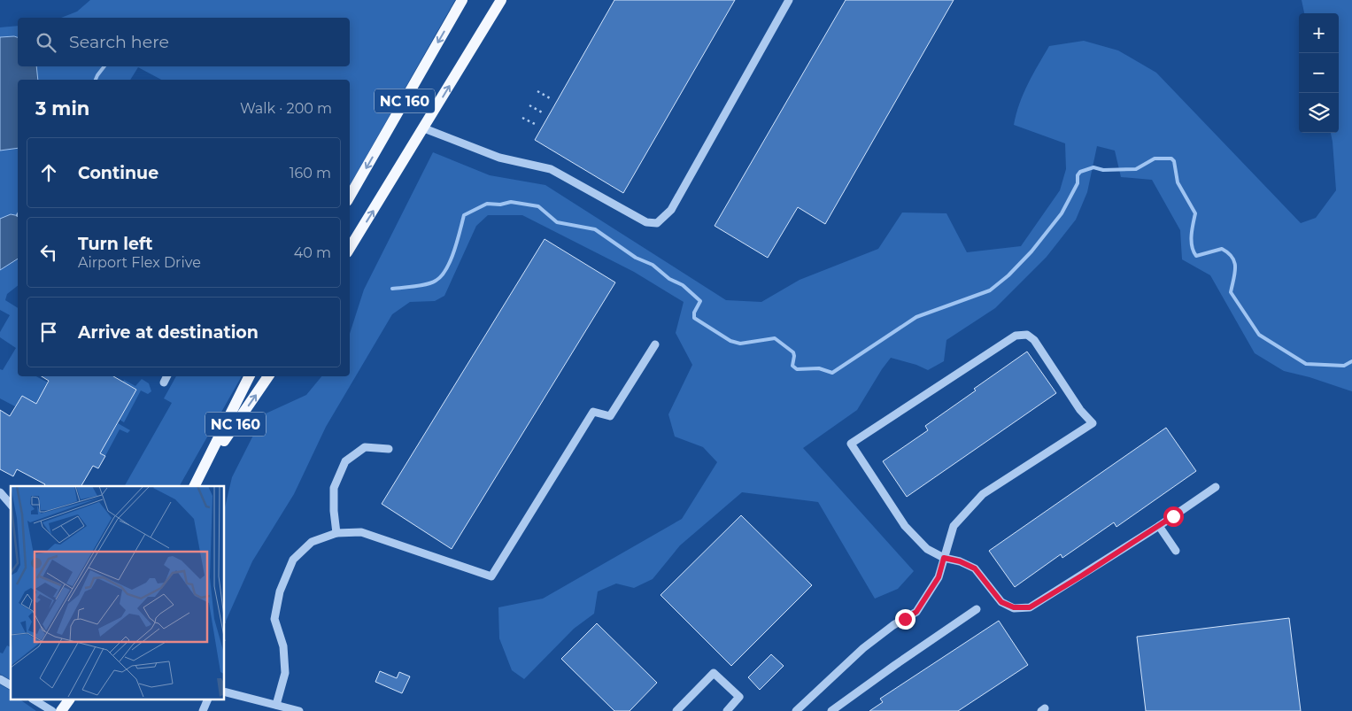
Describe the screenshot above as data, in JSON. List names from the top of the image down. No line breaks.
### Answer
{"streets":{"main road":["NC 160"]},"page":{"map_buttons":["+","−"],"search":"Search here","heading":["3 min","Walk · 200 m"],"list":[["Continue","160 m"],["Turn left","Airport Flex Drive","40 m"],"Arrive at destination"]}}
